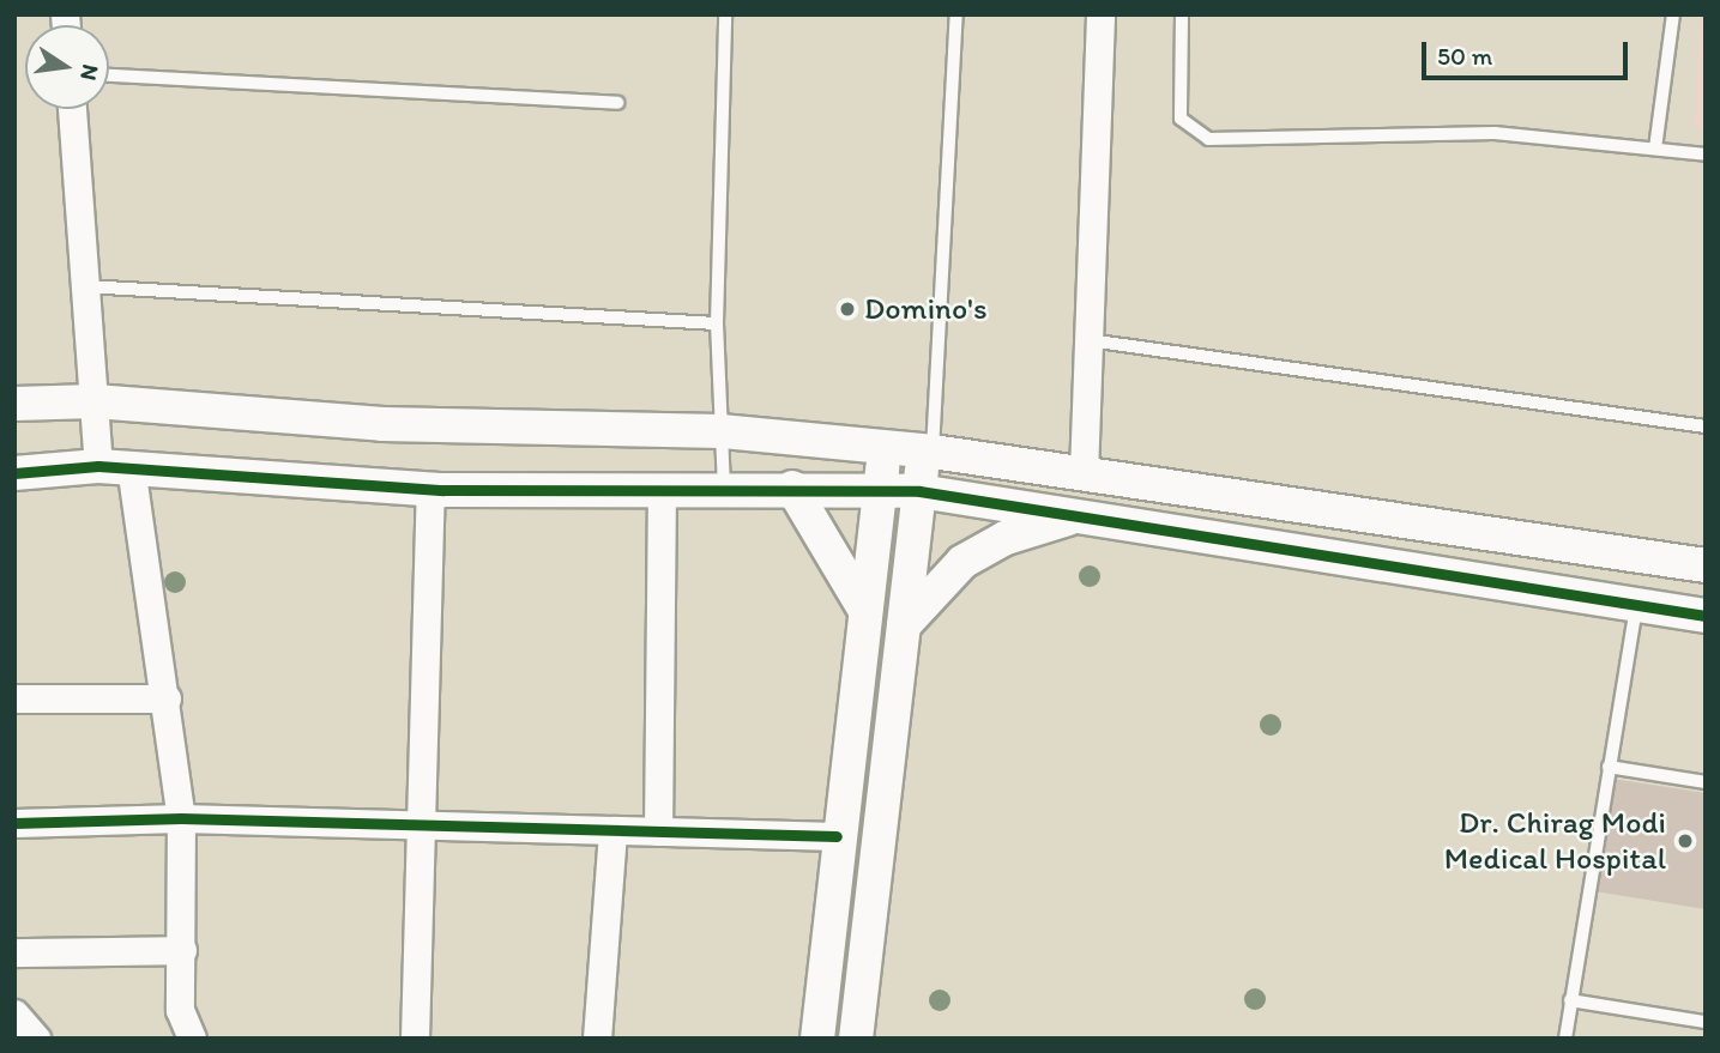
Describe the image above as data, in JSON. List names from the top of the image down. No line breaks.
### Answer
{"places":["Domino's","Dr. Chirag Modi Medical Hospital"],"scale_bar":"50 m","north":"right"}
